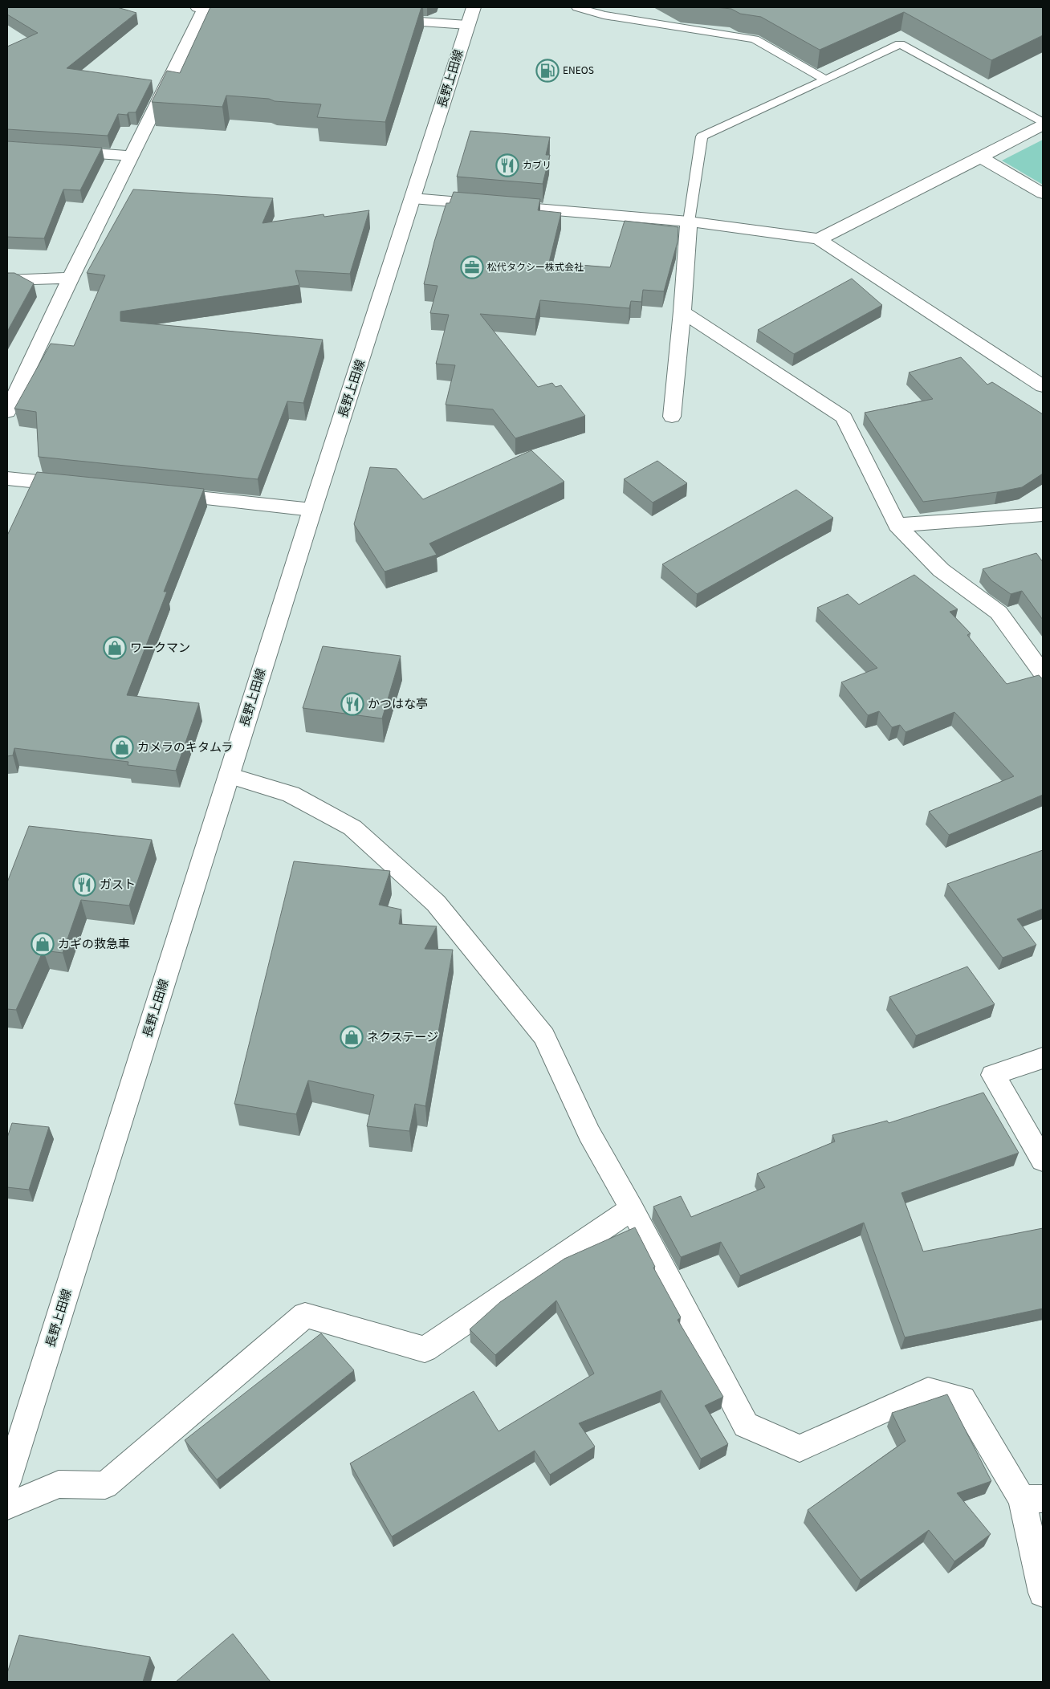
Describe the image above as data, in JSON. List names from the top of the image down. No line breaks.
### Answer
{"streets":{"street":["長野上田線"]},"places":{"fuel station":["ENEOS"],"restaurant":["カブリ","かつはな亭","ガスト"],"office":["松代タクシー株式会社"],"shop":["ワークマン","カメラのキタムラ","カギの救急車","ネクステージ"]}}
